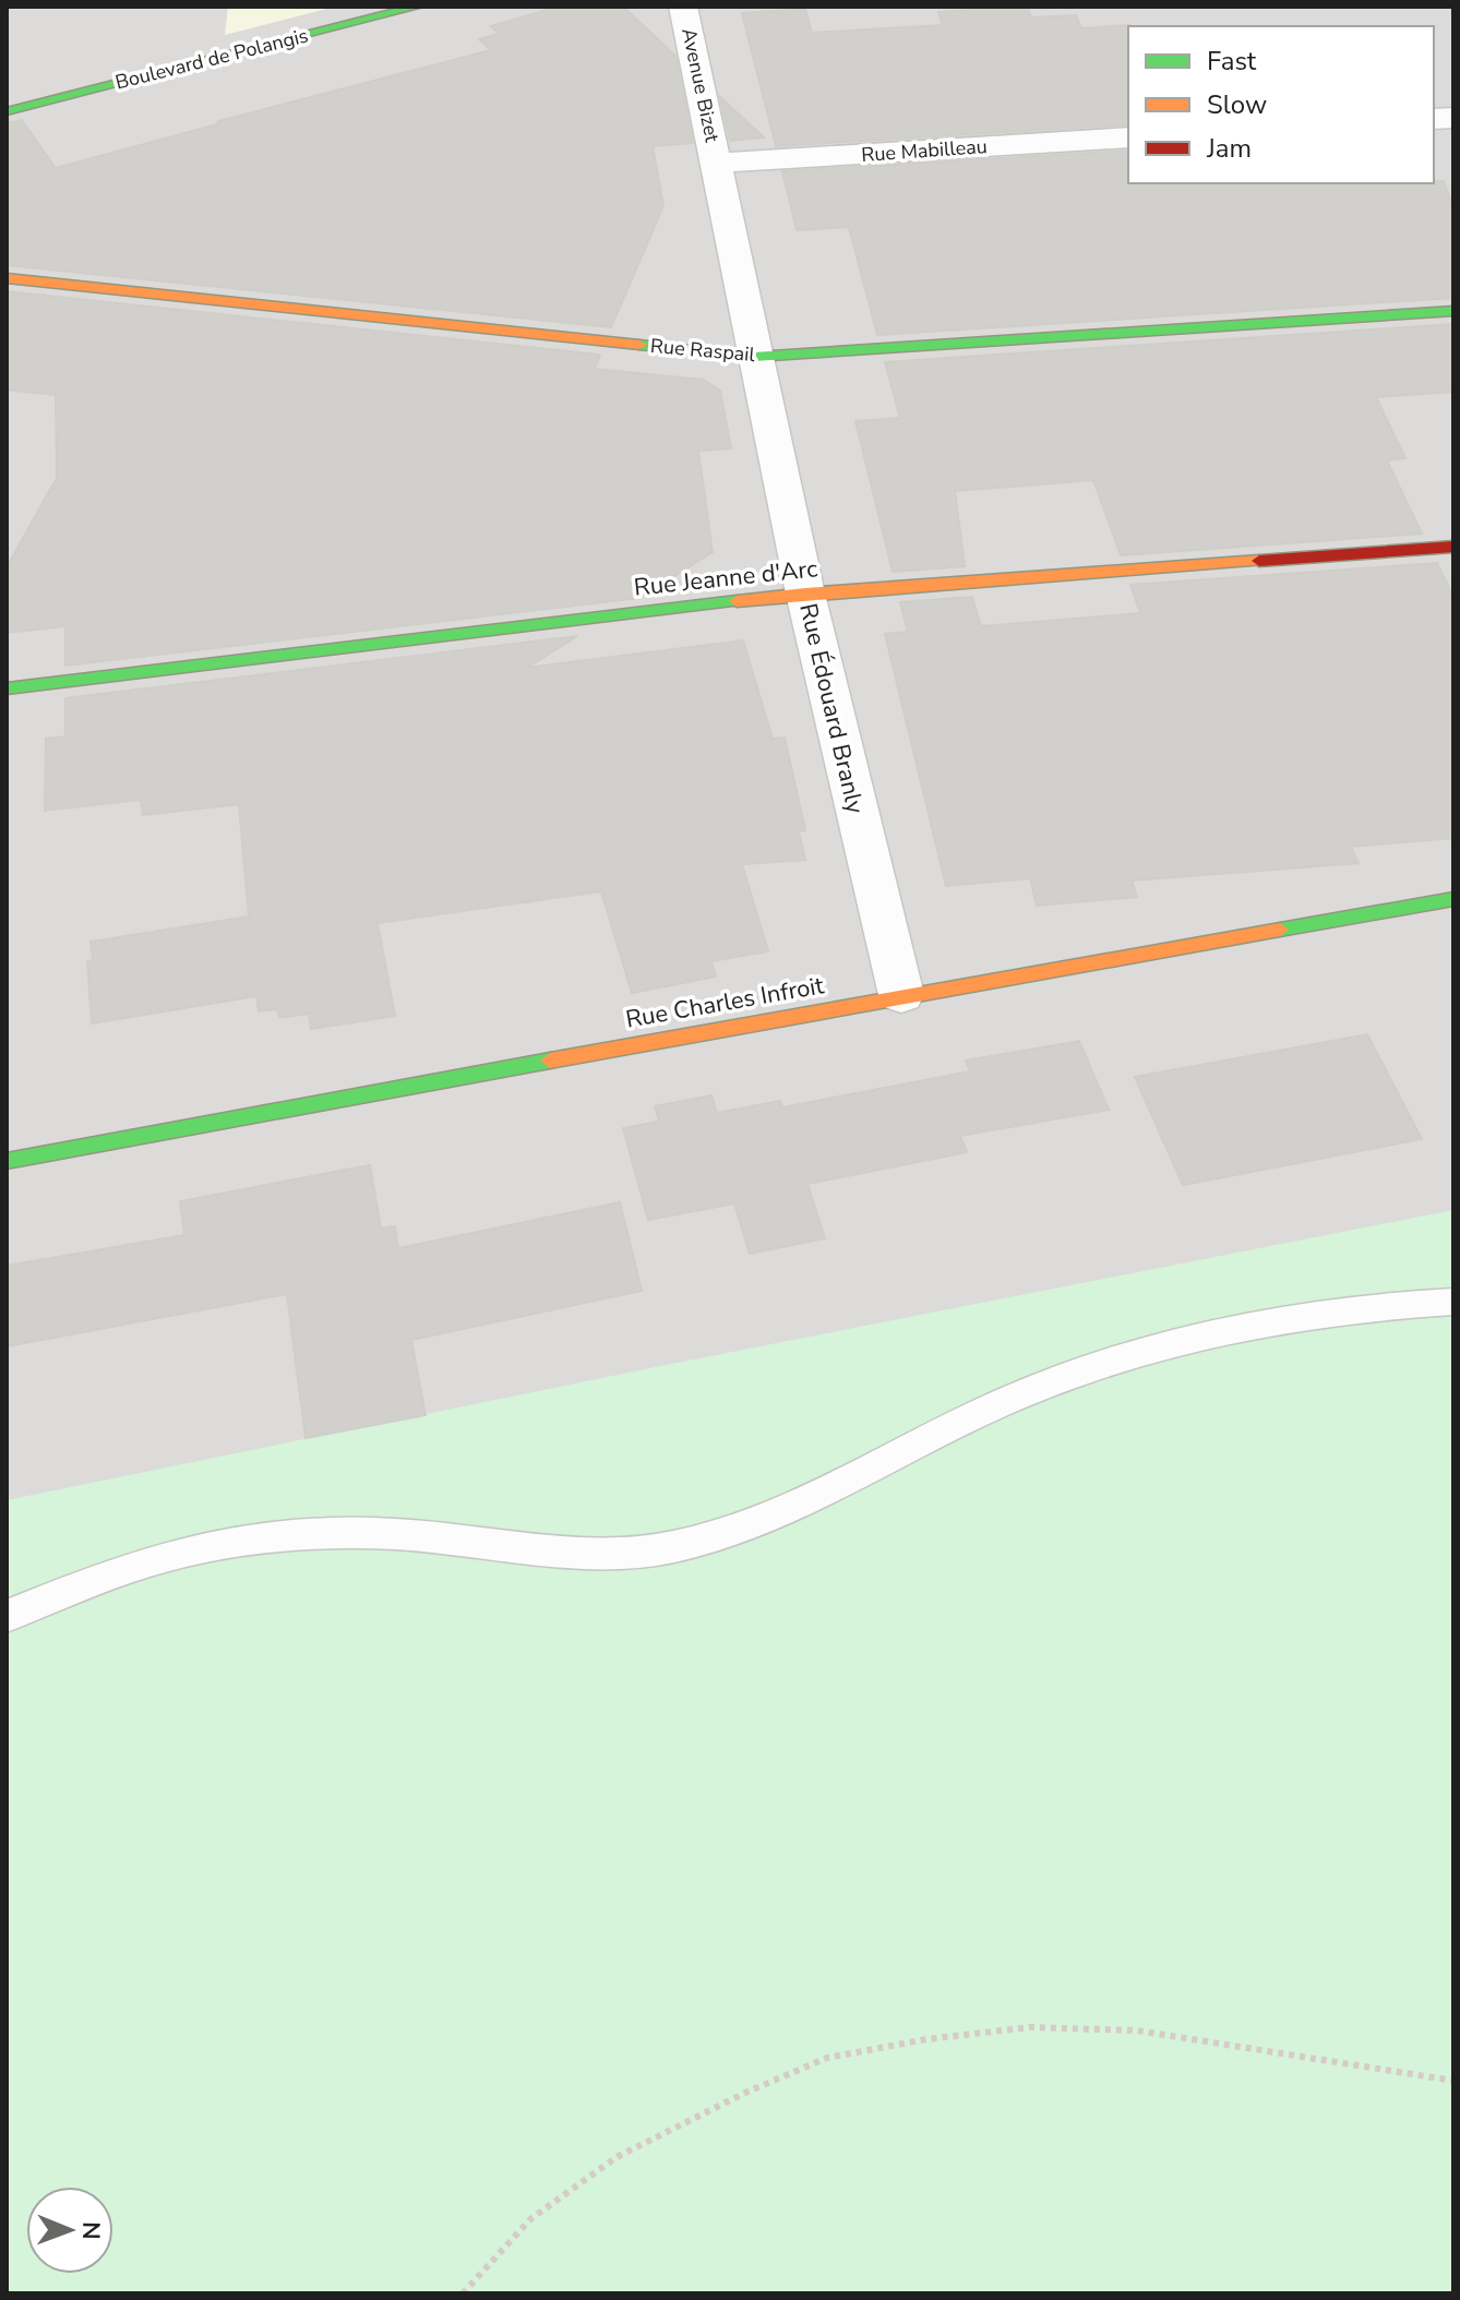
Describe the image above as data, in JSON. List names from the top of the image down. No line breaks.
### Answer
{"streets":{"street":["Boulevard de Polangis","Avenue Bizet","Rue Mabilleau","Rue Raspail","Rue Jeanne d'Arc","Rue Édouard Branly","Rue Charles Infroit"]},"crossings":[["Avenue Bizet","Rue Mabilleau"],["Avenue Bizet","Rue Édouard Branly"],["Rue Mabilleau","Rue Édouard Branly"],["Rue Raspail","Rue Édouard Branly"],["Rue Jeanne d'Arc","Rue Édouard Branly"],["Rue Édouard Branly","Rue Charles Infroit"]],"legend":["Fast","Slow","Jam"],"north":"right"}
